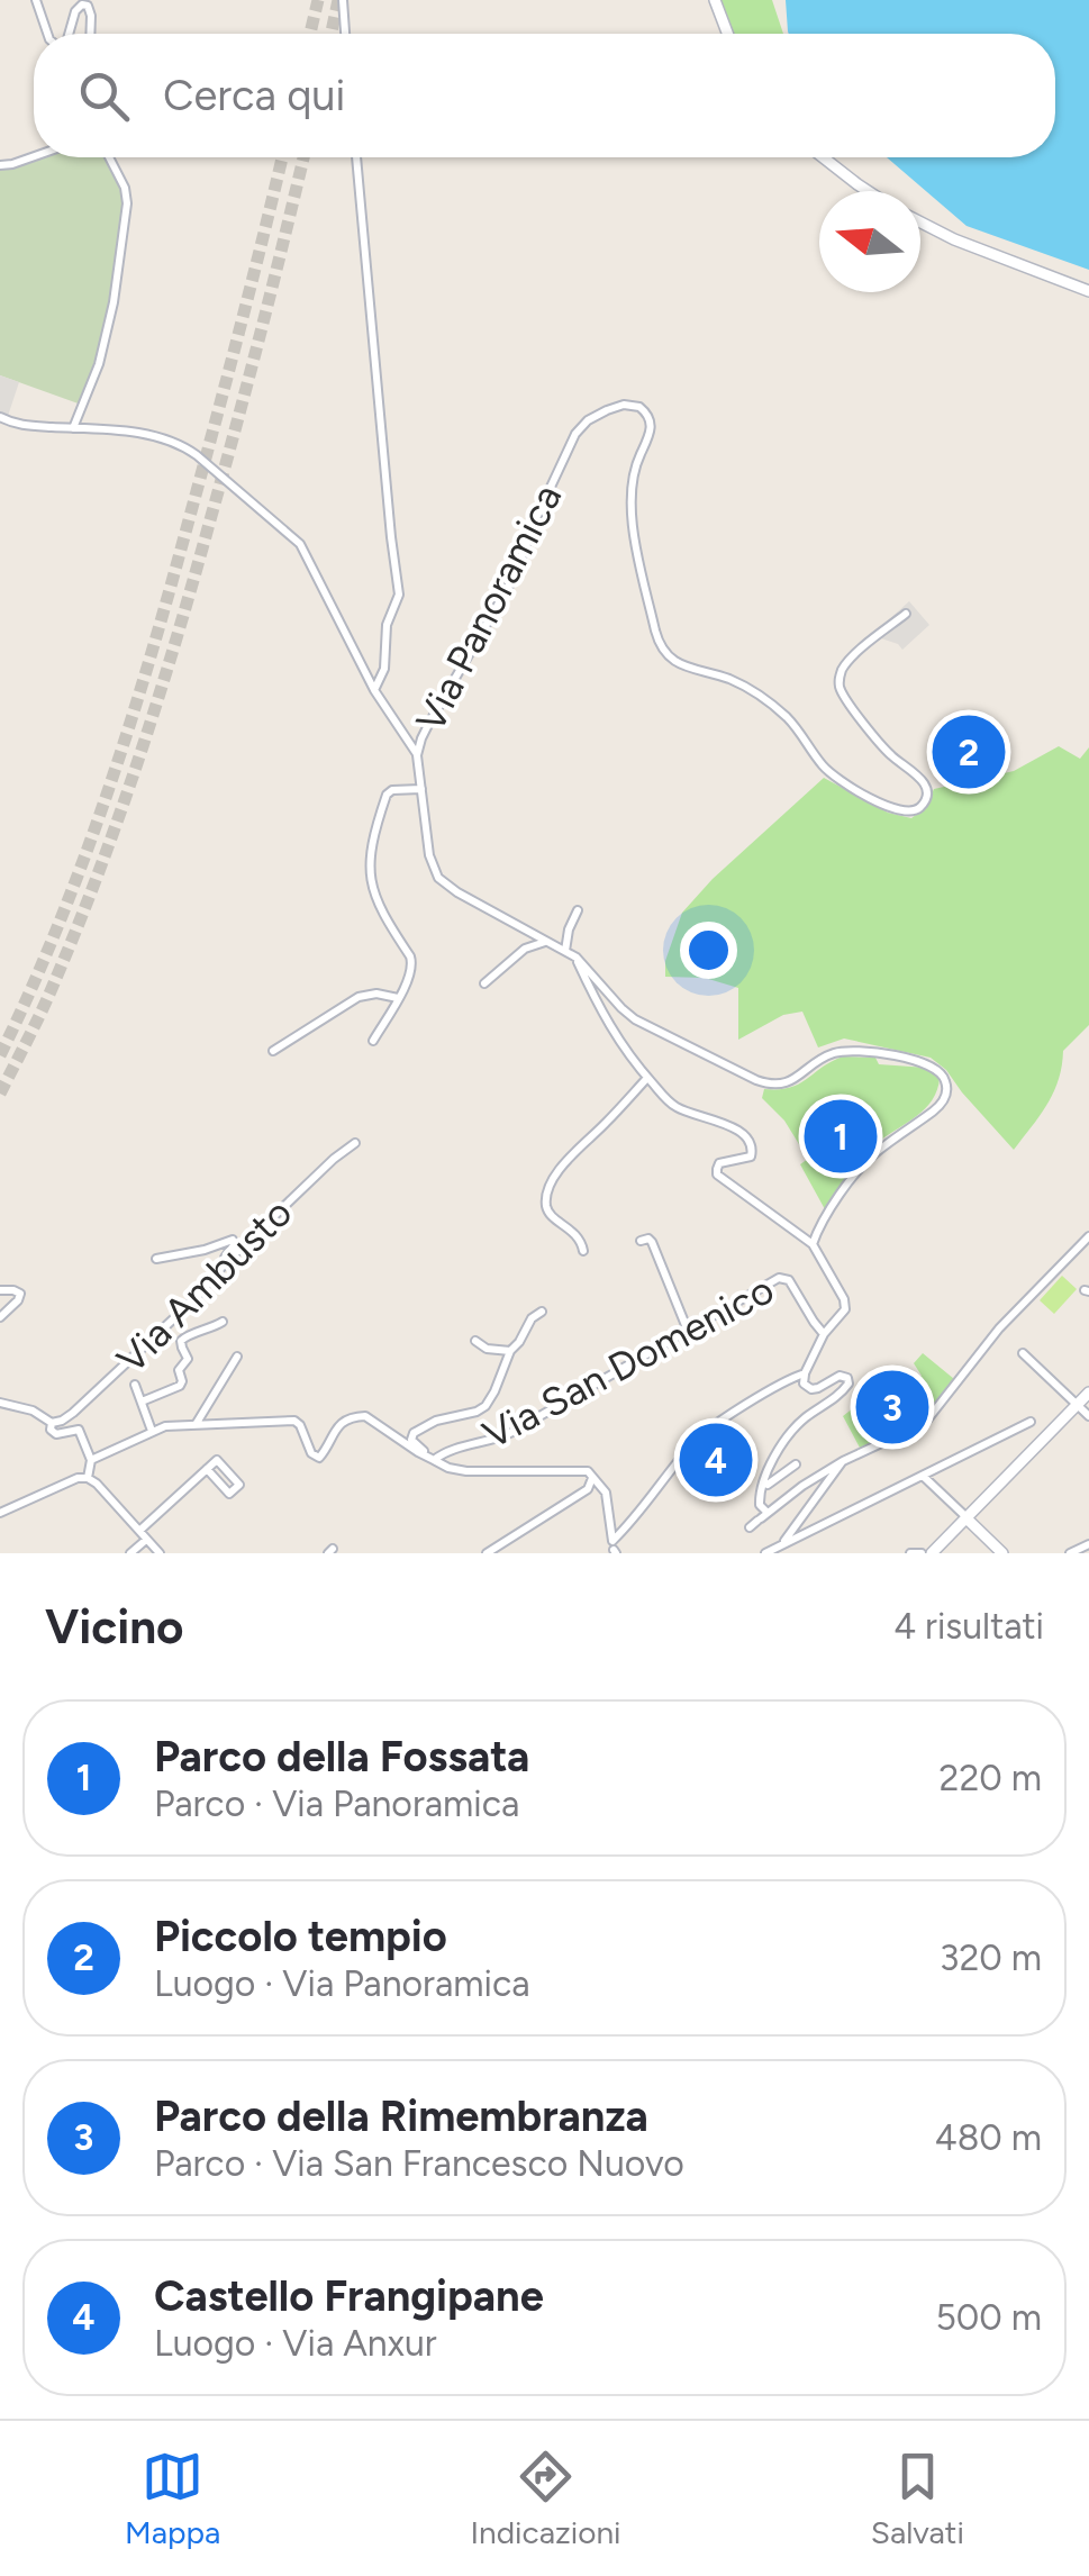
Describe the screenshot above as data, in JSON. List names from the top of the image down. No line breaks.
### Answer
{"streets":{"street":["Via Panoramica","Via Ambusto","Via San Domenico"]},"north":"left","page":{"search":"Cerca qui","pins":["2","1","3","4"],"heading":["Vicino","4 risultati"],"list":[{"mark":"1","name":"Parco della Fossata","note":"Parco · Via Panoramica","value":"220 m"},{"mark":"2","name":"Piccolo tempio","note":"Luogo · Via Panoramica","value":"320 m"},{"mark":"3","name":"Parco della Rimembranza","note":"Parco · Via San Francesco Nuovo","value":"480 m"},{"mark":"4","name":"Castello Frangipane","note":"Luogo · Via Anxur","value":"500 m"}],"nav":["Mappa","Indicazioni","Salvati"]}}
